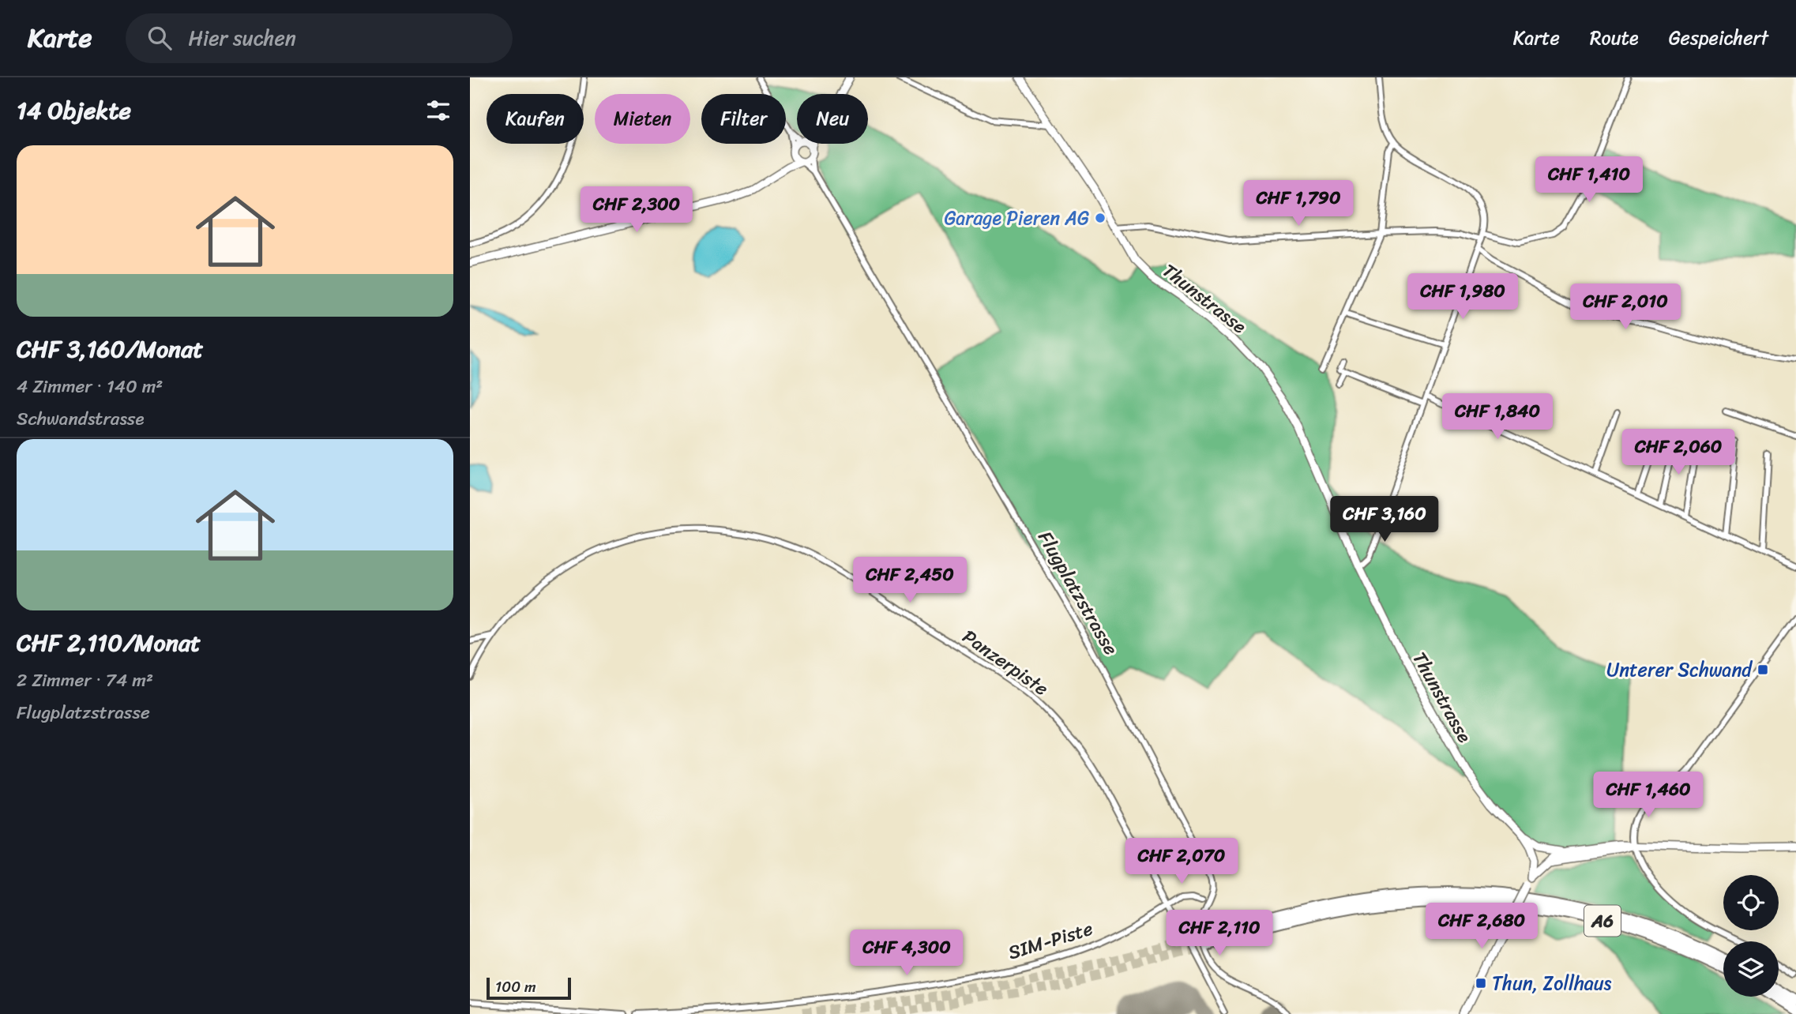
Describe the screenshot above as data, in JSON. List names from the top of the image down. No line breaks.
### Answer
{"streets":{"highway":["A6"],"street":["Thunstrasse","Flugplatzstrasse","Panzerpiste","SIM-Piste"]},"crossings":[["Panzerpiste","SIM-Piste"]],"places":{"other":["Garage Pieren AG"],"transit":["Unterer Schwand","Thun, Zollhaus"]},"scale_bar":"100 m","page":{"header":"Karte","search":"Hier suchen","nav":["Karte","Route","Gespeichert"],"heading":"14 Objekte","chip":["Kaufen","Mieten","Filter","Neu"],"list":[{"name":"CHF 3,160/Monat","note":"4 Zimmer · 140 m² · Schwandstrasse"},{"name":"CHF 2,110/Monat","note":"2 Zimmer · 74 m² · Flugplatzstrasse"}],"price":["CHF 1,410","CHF 1,790","CHF 2,300","CHF 1,980","CHF 2,010","CHF 1,840","CHF 2,060","CHF 3,160","CHF 2,450","CHF 1,460","CHF 2,070","CHF 2,680","CHF 2,110","CHF 4,300"],"scale":"100 m"}}
